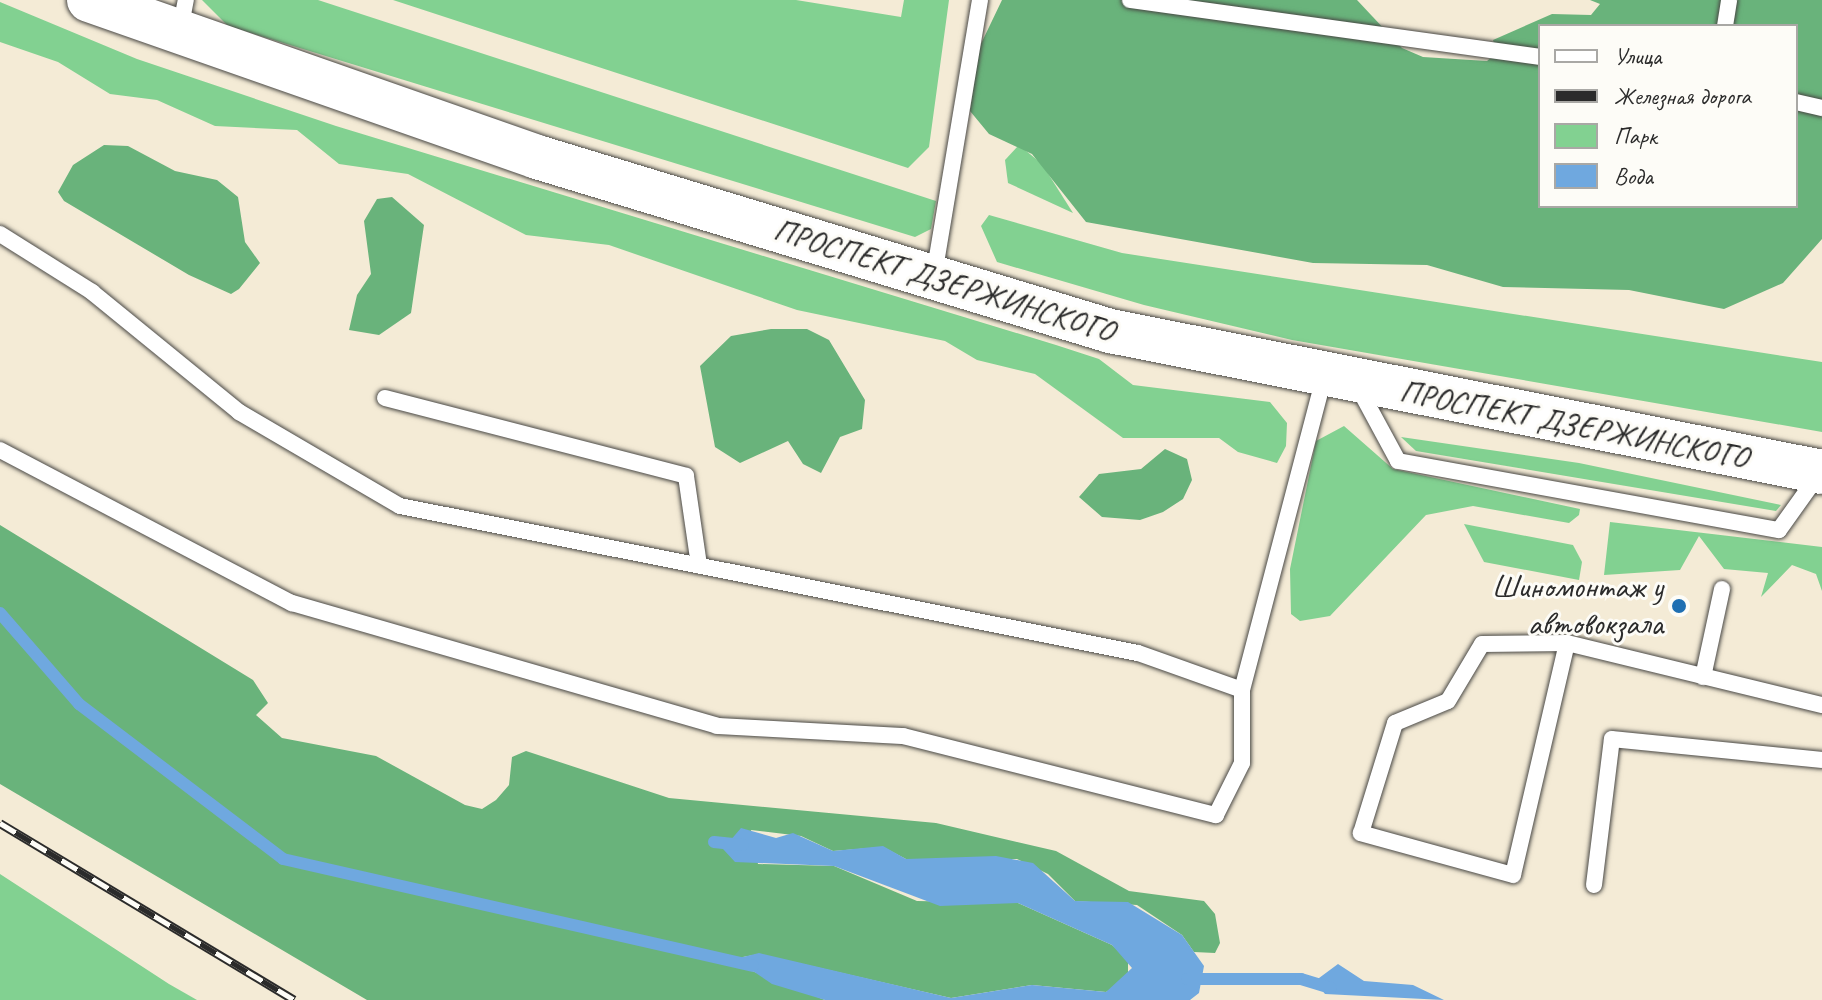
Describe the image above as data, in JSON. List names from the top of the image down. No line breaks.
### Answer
{"streets":{"main road":["ПРОСПЕКТ ДЗЕРЖИНСКОГО"]},"places":["Шиномонтаж у автовокзала"],"legend":["Улица","Железная дорога","Парк","Вода"]}
